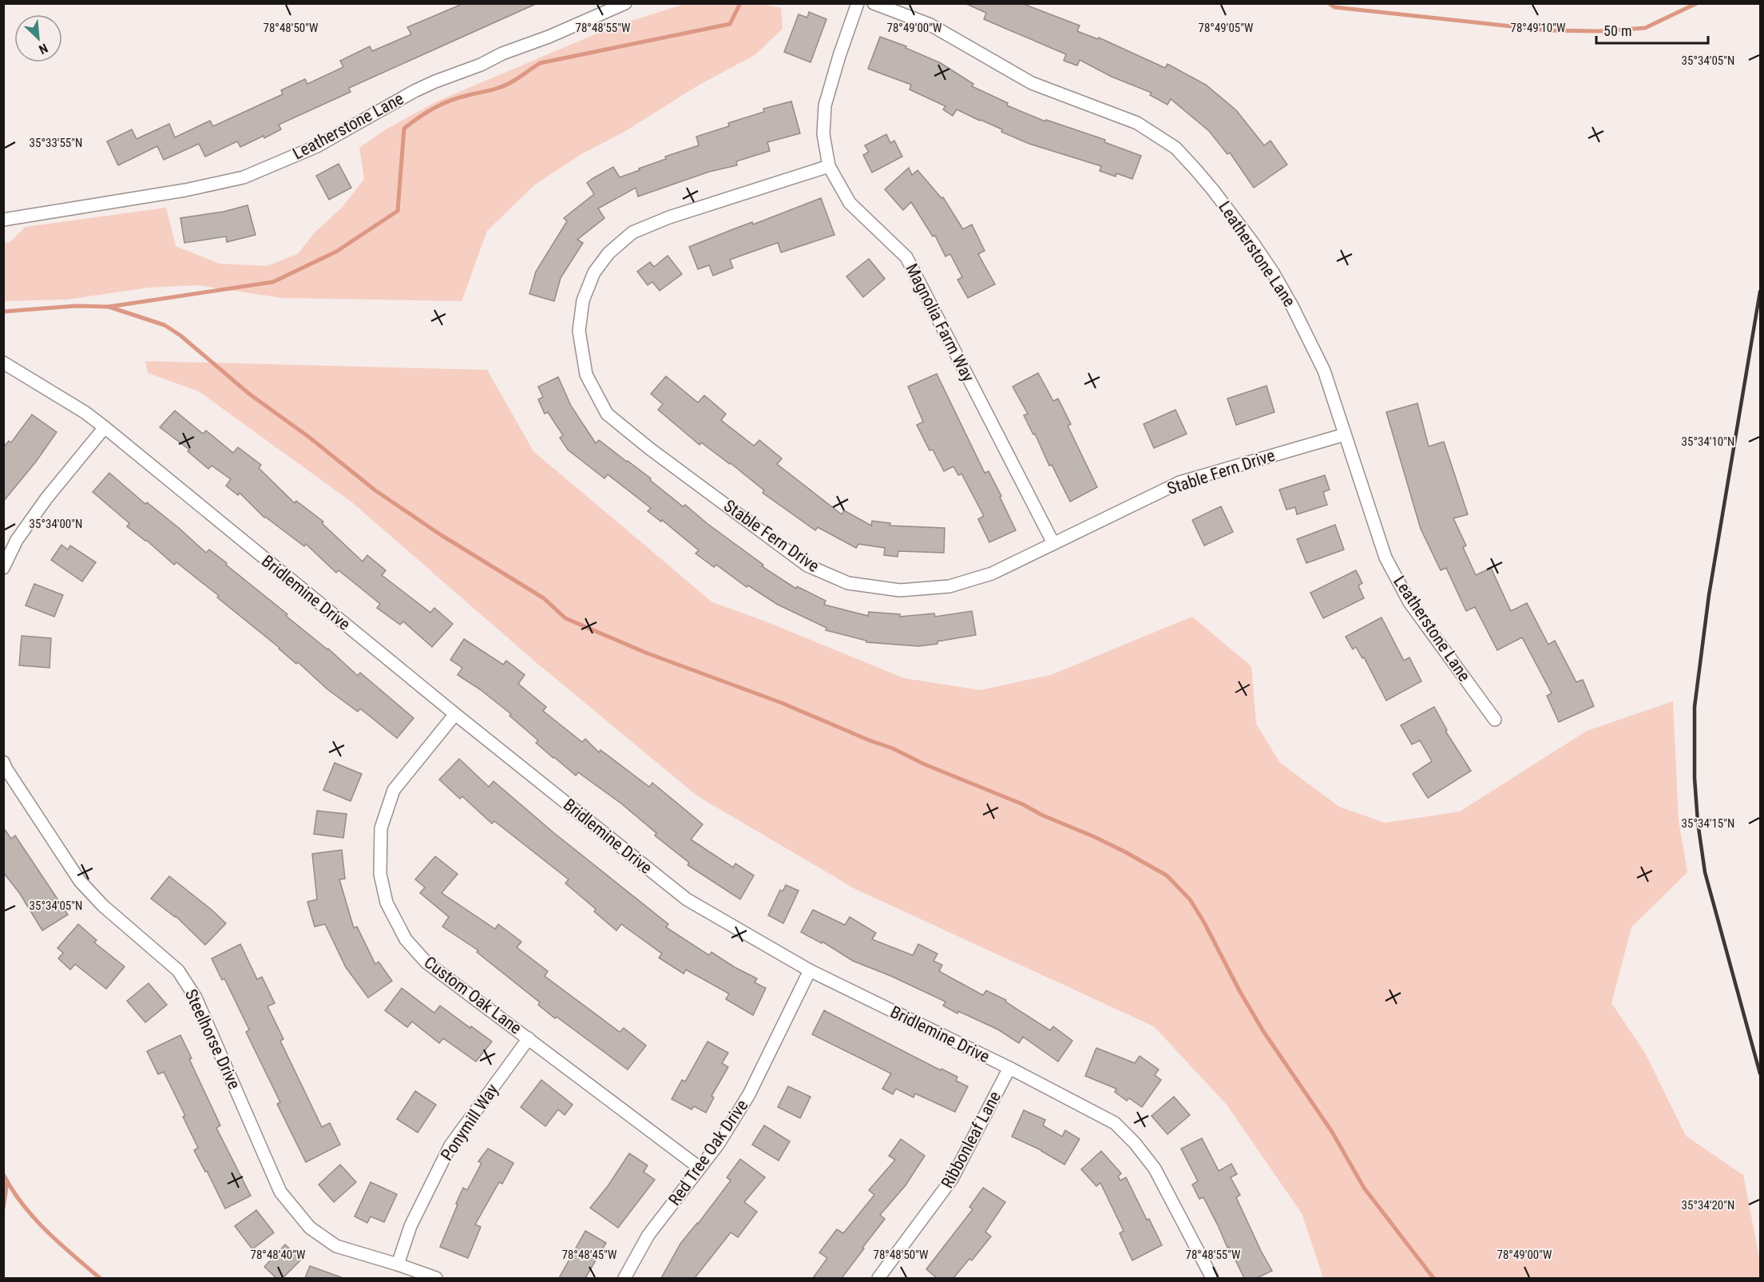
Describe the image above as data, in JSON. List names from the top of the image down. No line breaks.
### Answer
{"streets":{"street":["Leatherstone Lane","Magnolia Farm Way","Stable Fern Drive","Bridlemine Drive","Custom Oak Lane","Steelhorse Drive","Ponymill Way","Ribbonleaf Lane","Red Tree Oak Drive"]},"crossings":[["Leatherstone Lane","Stable Fern Drive"],["Magnolia Farm Way","Stable Fern Drive"],["Bridlemine Drive","Custom Oak Lane"],["Bridlemine Drive","Ribbonleaf Lane"],["Bridlemine Drive","Red Tree Oak Drive"],["Custom Oak Lane","Ponymill Way"],["Custom Oak Lane","Red Tree Oak Drive"],["Steelhorse Drive","Ponymill Way"]],"scale_bar":"50 m","north":"bottom right","coordinates":["78°48'50\"W","78°48'55\"W","78°49'00\"W","78°49'10\"W","78°49'05\"W","35°34'05\"N","35°33'55\"N","35°34'10\"N","35°34'00\"N","35°34'15\"N","35°34'20\"N","78°48'40\"W","78°48'45\"W"]}
